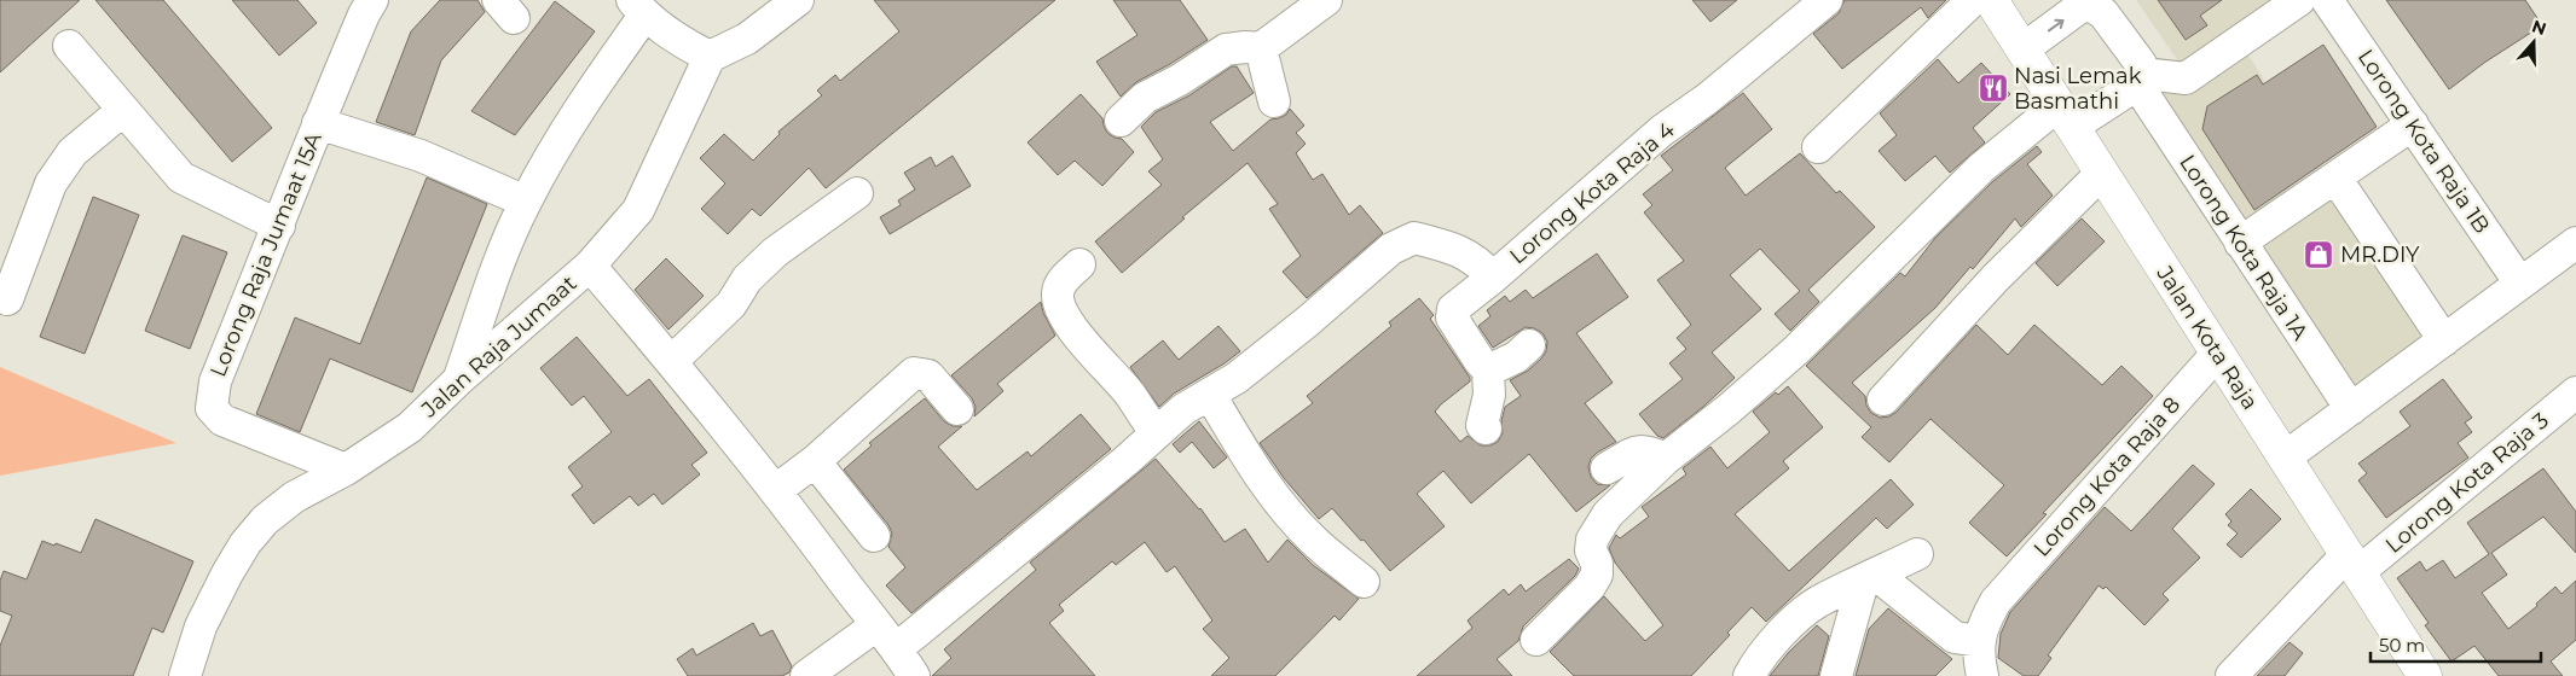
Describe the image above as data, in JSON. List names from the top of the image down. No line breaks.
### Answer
{"streets":{"main road":["Jalan Kota Raja"],"street":["Lorong Kota Raja 1B","Lorong Kota Raja 4","Lorong Kota Raja 1A","Lorong Raja Jumaat 15A","Jalan Raja Jumaat","Lorong Kota Raja 8","Lorong Kota Raja 3"]},"crossings":[["Lorong Raja Jumaat 15A","Jalan Raja Jumaat"],["Jalan Kota Raja","Lorong Kota Raja 8"],["Jalan Kota Raja","Lorong Kota Raja 3"]],"places":{"restaurant":["Nasi Lemak Basmathi"],"shop":["MR.DIY"]},"scale_bar":"50 m","north":"top"}
